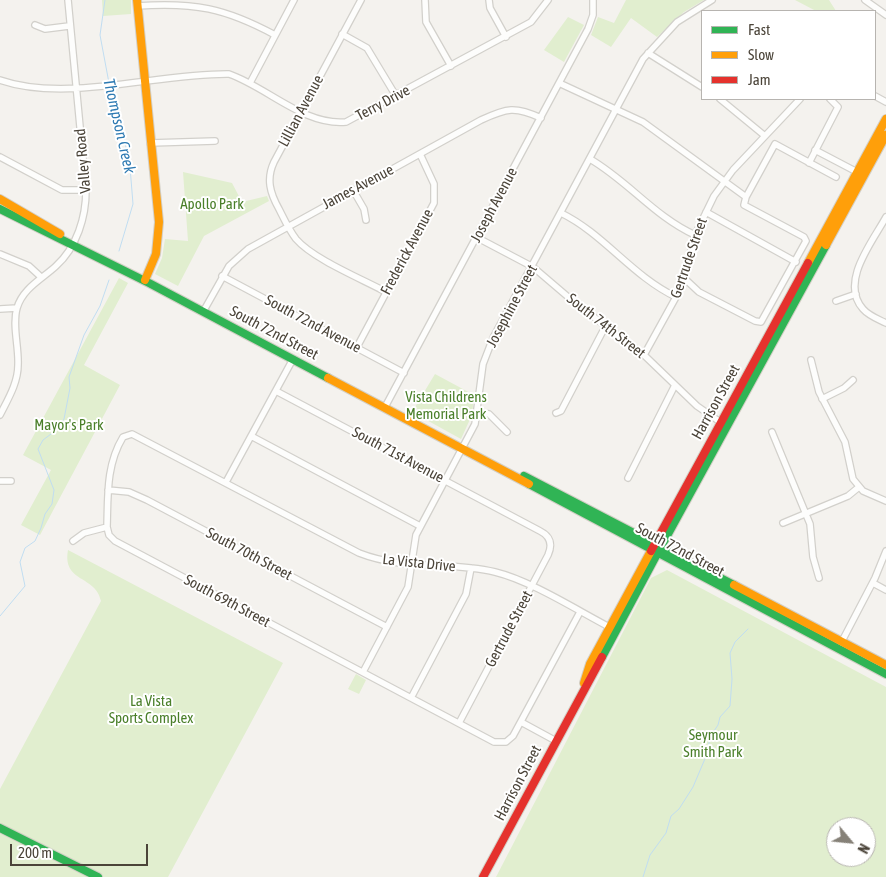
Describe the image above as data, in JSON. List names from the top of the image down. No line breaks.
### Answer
{"streets":{"main road":["South 72nd Street","Harrison Street"],"street":["Terry Drive","Lillian Avenue","Valley Road","James Avenue","Joseph Avenue","Frederick Avenue","Gertrude Street","Josephine Street","South 72nd Avenue","South 74th Street","South 71st Avenue","South 70th Street","La Vista Drive","South 69th Street"]},"crossings":[["Terry Drive","Lillian Avenue"],["Terry Drive","Valley Road"],["Lillian Avenue","James Avenue"],["Lillian Avenue","Frederick Avenue"],["Valley Road","South 72nd Street"],["James Avenue","Joseph Avenue"],["James Avenue","Frederick Avenue"],["James Avenue","South 72nd Avenue"],["James Avenue","South 72nd Street"],["Joseph Avenue","South 72nd Avenue"],["Joseph Avenue","South 74th Street"],["Joseph Avenue","South 72nd Street"],["Frederick Avenue","South 72nd Avenue"],["Gertrude Street","South 74th Street"],["Gertrude Street","South 71st Avenue"],["Gertrude Street","La Vista Drive"],["Gertrude Street","South 69th Street"],["Josephine Street","South 74th Street"],["Josephine Street","South 72nd Street"],["Josephine Street","South 71st Avenue"],["Josephine Street","South 70th Street"],["Josephine Street","La Vista Drive"],["Josephine Street","South 69th Street"],["South 74th Street","Harrison Street"],["South 72nd Street","Harrison Street"],["Harrison Street","La Vista Drive"],["South 70th Street","La Vista Drive"]],"water":["Thompson Creek"],"parks":["Apollo Park","Vista Childrens Memorial Park","Mayor's Park","La Vista Sports Complex","Seymour Smith Park"],"legend":["Fast","Slow","Jam"],"scale_bar":"200 m","north":"bottom right"}
